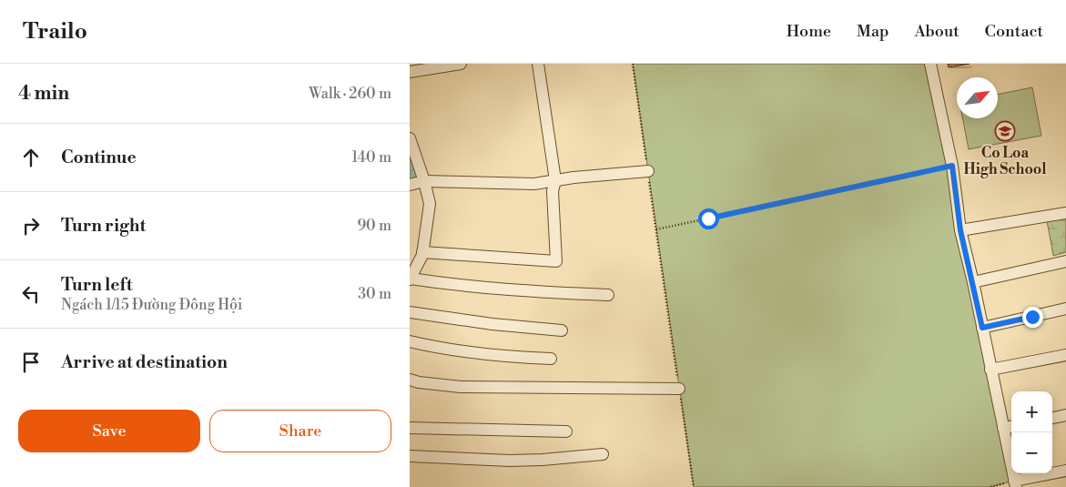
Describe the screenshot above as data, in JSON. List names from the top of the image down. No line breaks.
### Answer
{"places":{"school or university":["Co Loa High School"]},"north":"top right","page":{"header":"Trailo","nav":["Home","Map","About","Contact"],"heading":["4 min","Walk · 260 m"],"list":[["Continue","140 m"],["Turn right","90 m"],["Turn left","Ngách 1/15 Đường Đông Hội","30 m"],"Arrive at destination"],"map_buttons":["+","−"],"buttons":["Save","Share"]}}
